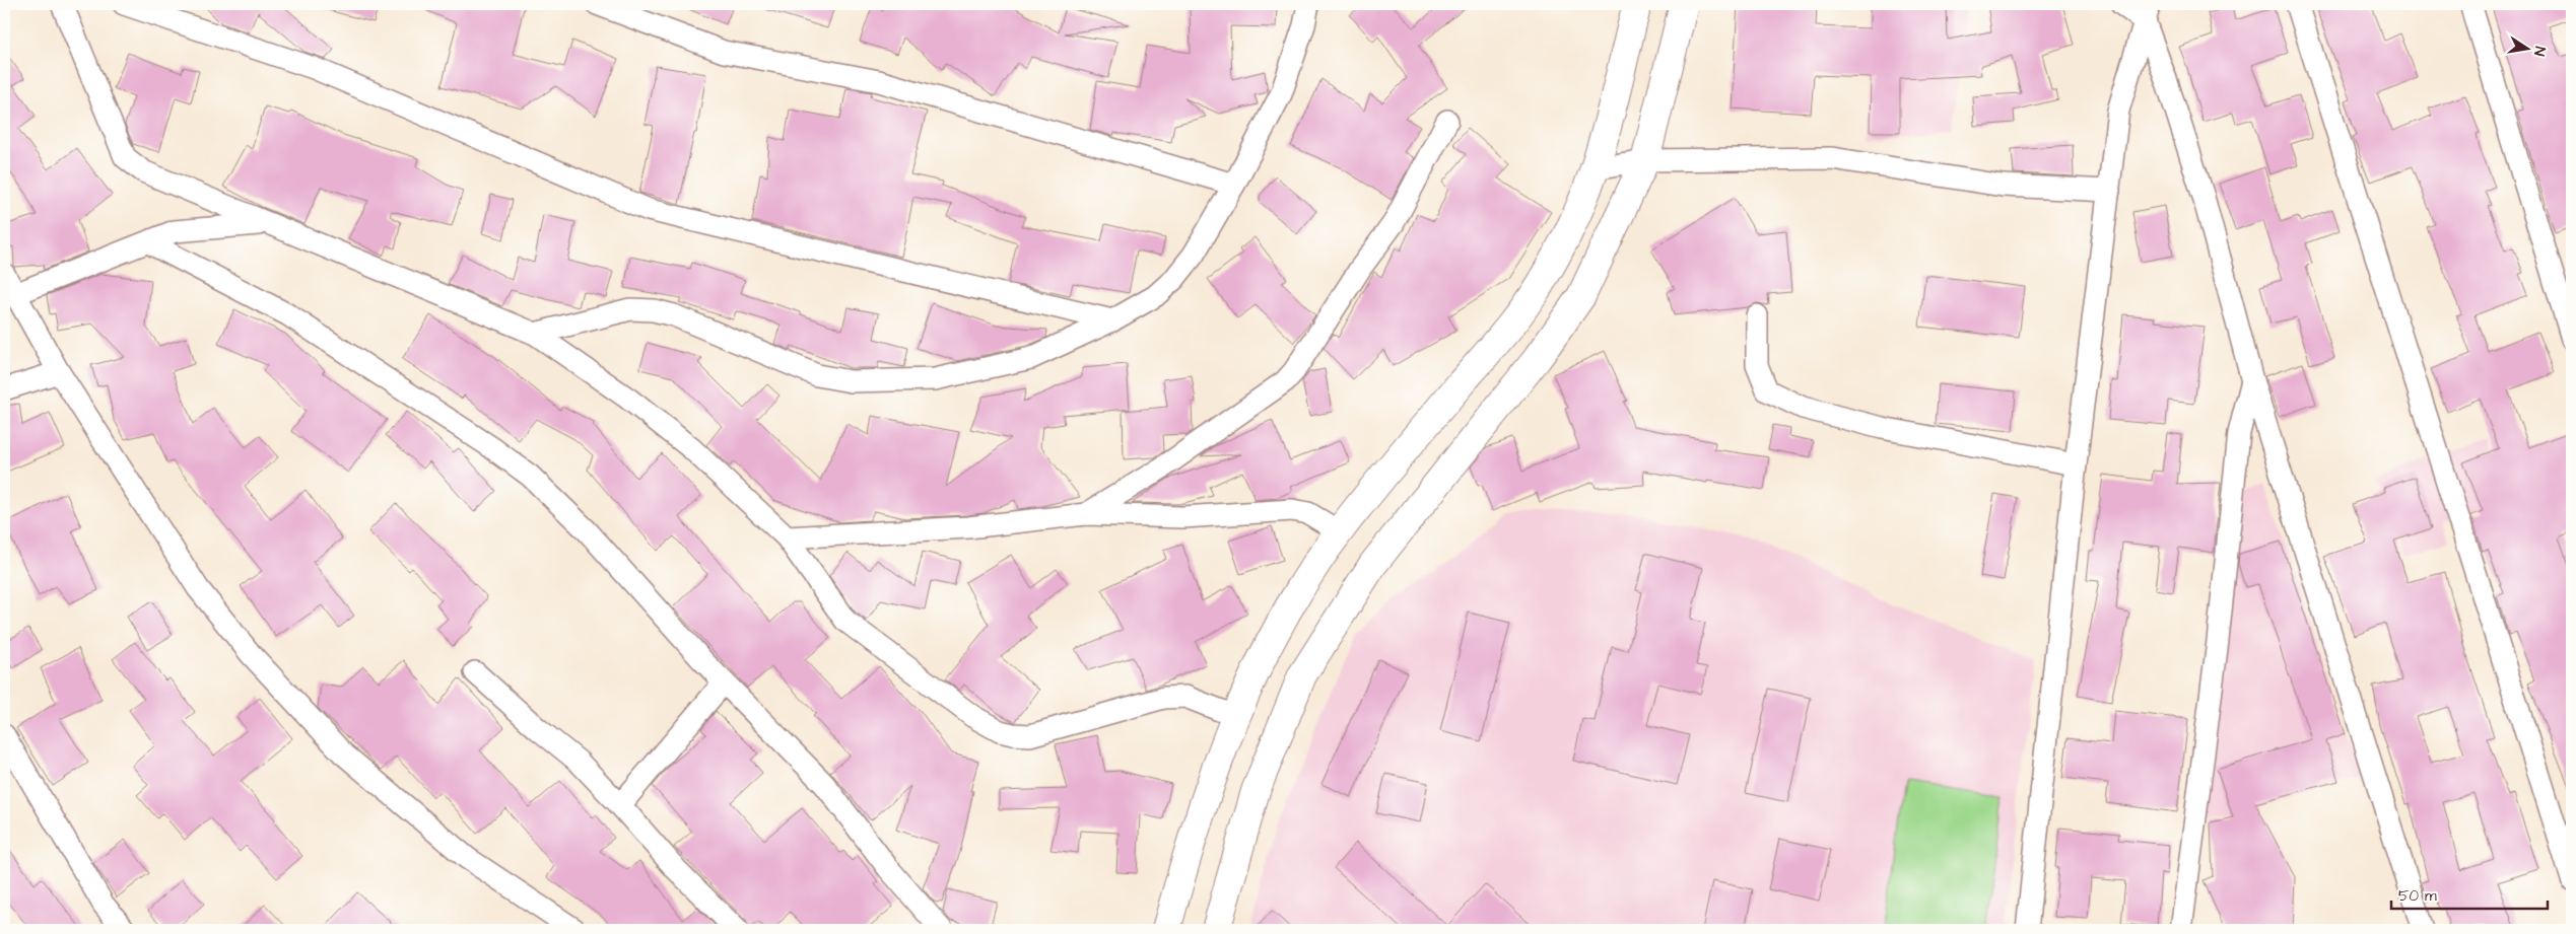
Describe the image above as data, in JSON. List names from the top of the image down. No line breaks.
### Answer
{"scale_bar":"50 m","north":"right"}
